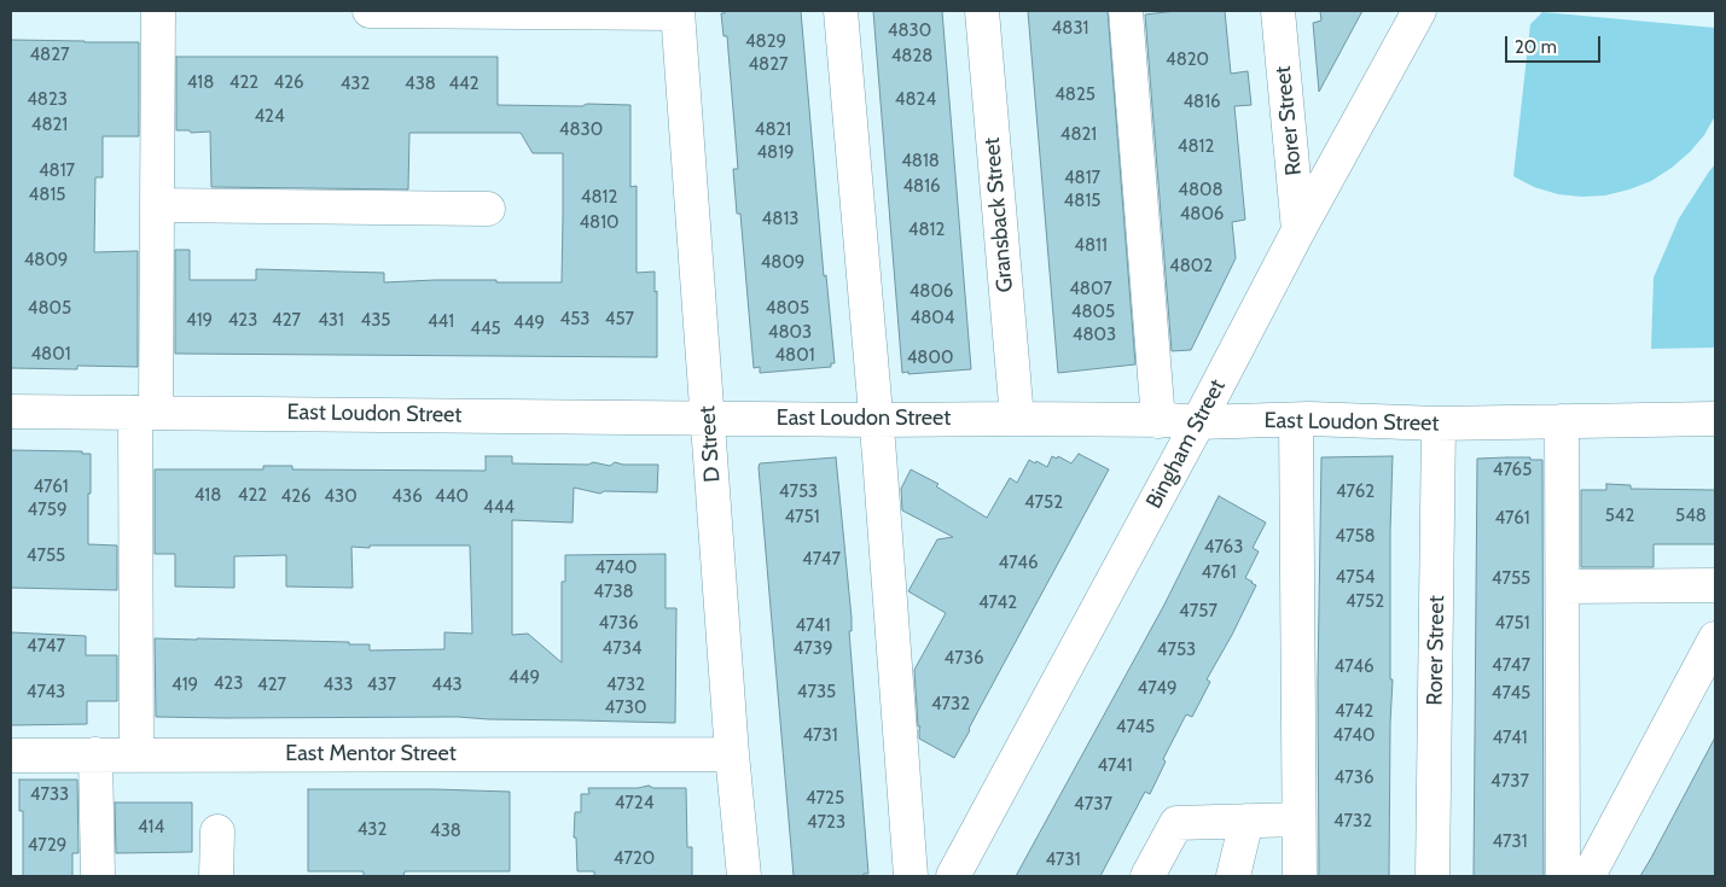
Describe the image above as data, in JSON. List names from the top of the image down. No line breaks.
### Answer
{"streets":{"street":["Rorer Street","Gransback Street","East Loudon Street","D Street","Bingham Street","East Mentor Street"]},"crossings":[["Rorer Street","East Loudon Street"],["Rorer Street","Bingham Street"],["Gransback Street","East Loudon Street"],["East Loudon Street","D Street"],["East Loudon Street","Bingham Street"],["D Street","East Mentor Street"]],"house_numbers":["4831","4830","4829","4827","4828","4820","4827","418","422","426","432","438","442","4825","4823","4824","4816","424","4821","4830","4821","4821","4812","4819","4818","4817","4817","4816","4808","4815","4812","4815","4806","4813","4810","4812","4811","4809","4809","4802","4807","4806","4805","4805","4805","4804","453","457","419","423","427","431","435","441","449","445","4803","4803","4801","4801","4800","4765","4761","4753","4762","418","422","426","430","436","440","4752","444","4759","542","548","4751","4761","4758","4763","4755","4747","4746","4740","4761","4754","4755","4738","4752","4742","4757","4736","4751","4741","4747","4734","4739","4753","4736","4747","4746","449","423","419","427","433","437","443","4732","4749","4743","4735","4745","4732","4730","4742","4745","4731","4740","4741","4741","4736","4737","4733","4725","4724","4737","4732","4723","414","432","438","4731","4729","4720","4731"],"scale_bar":"20 m"}
